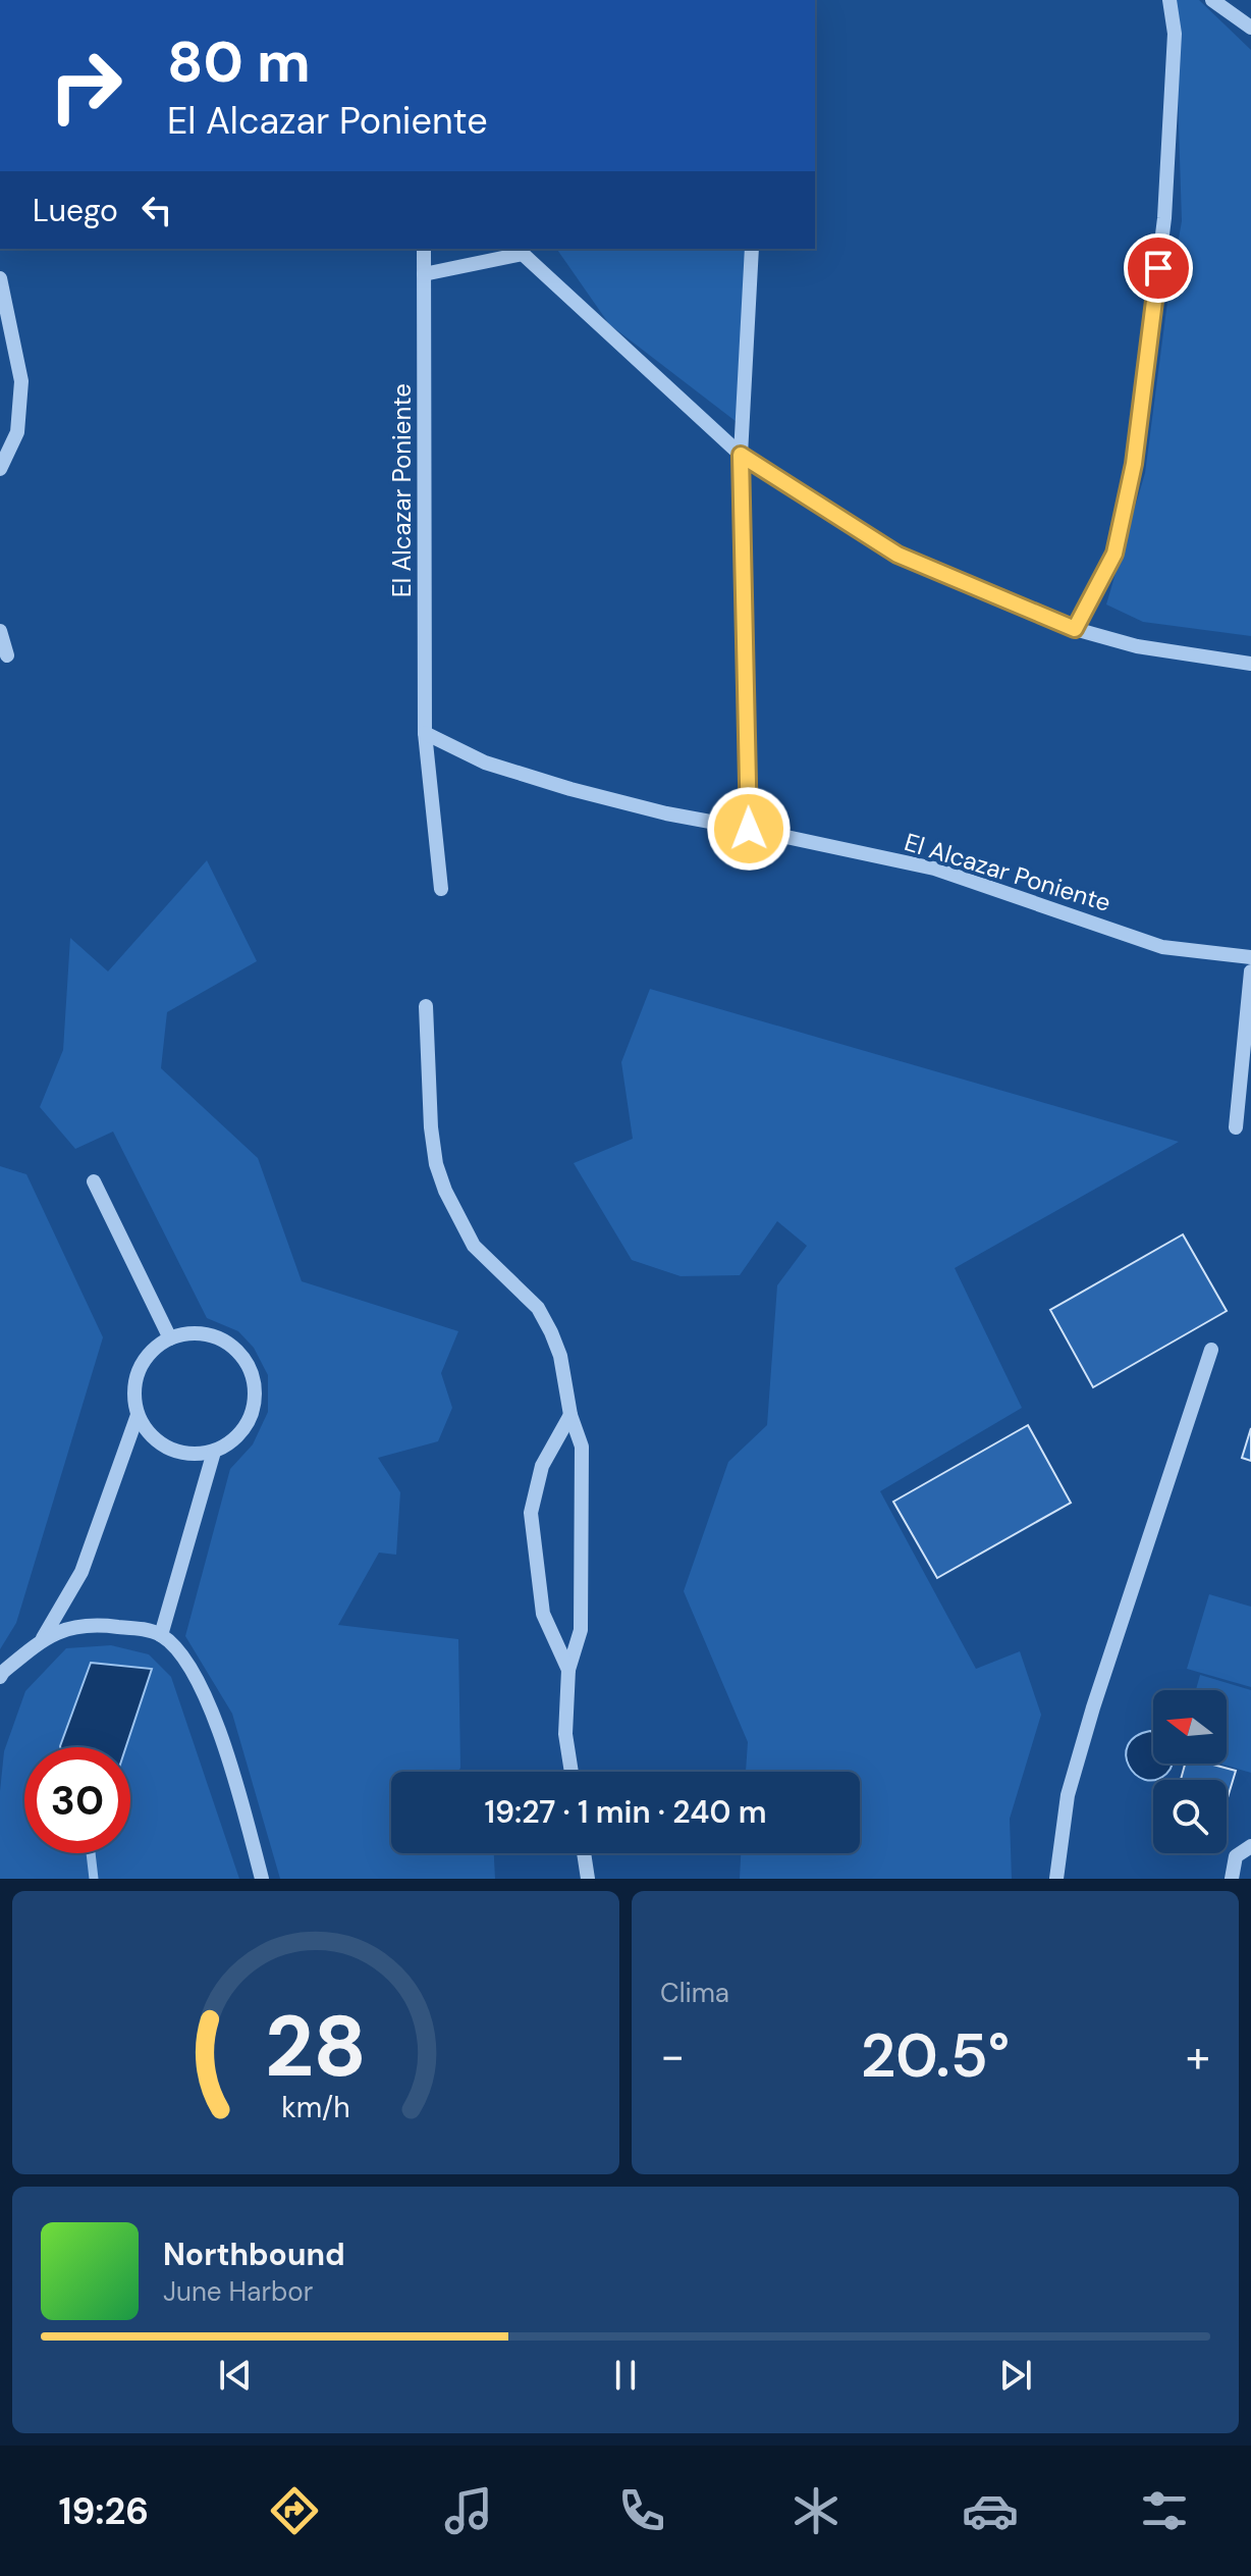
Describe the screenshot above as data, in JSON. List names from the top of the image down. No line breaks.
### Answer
{"streets":{"street":["El Alcazar Poniente"]},"north":"left","page":{"turn":["80 m","El Alcazar Poniente"],"then":"Luego","limit":"30","trip":"19:27 · 1 min · 240 m","tile":"Clima","heat":["−","20.5°","+"],"song":["Northbound","June Harbor"],"tabs":"19:26","gauge":["28","km/h"]}}
